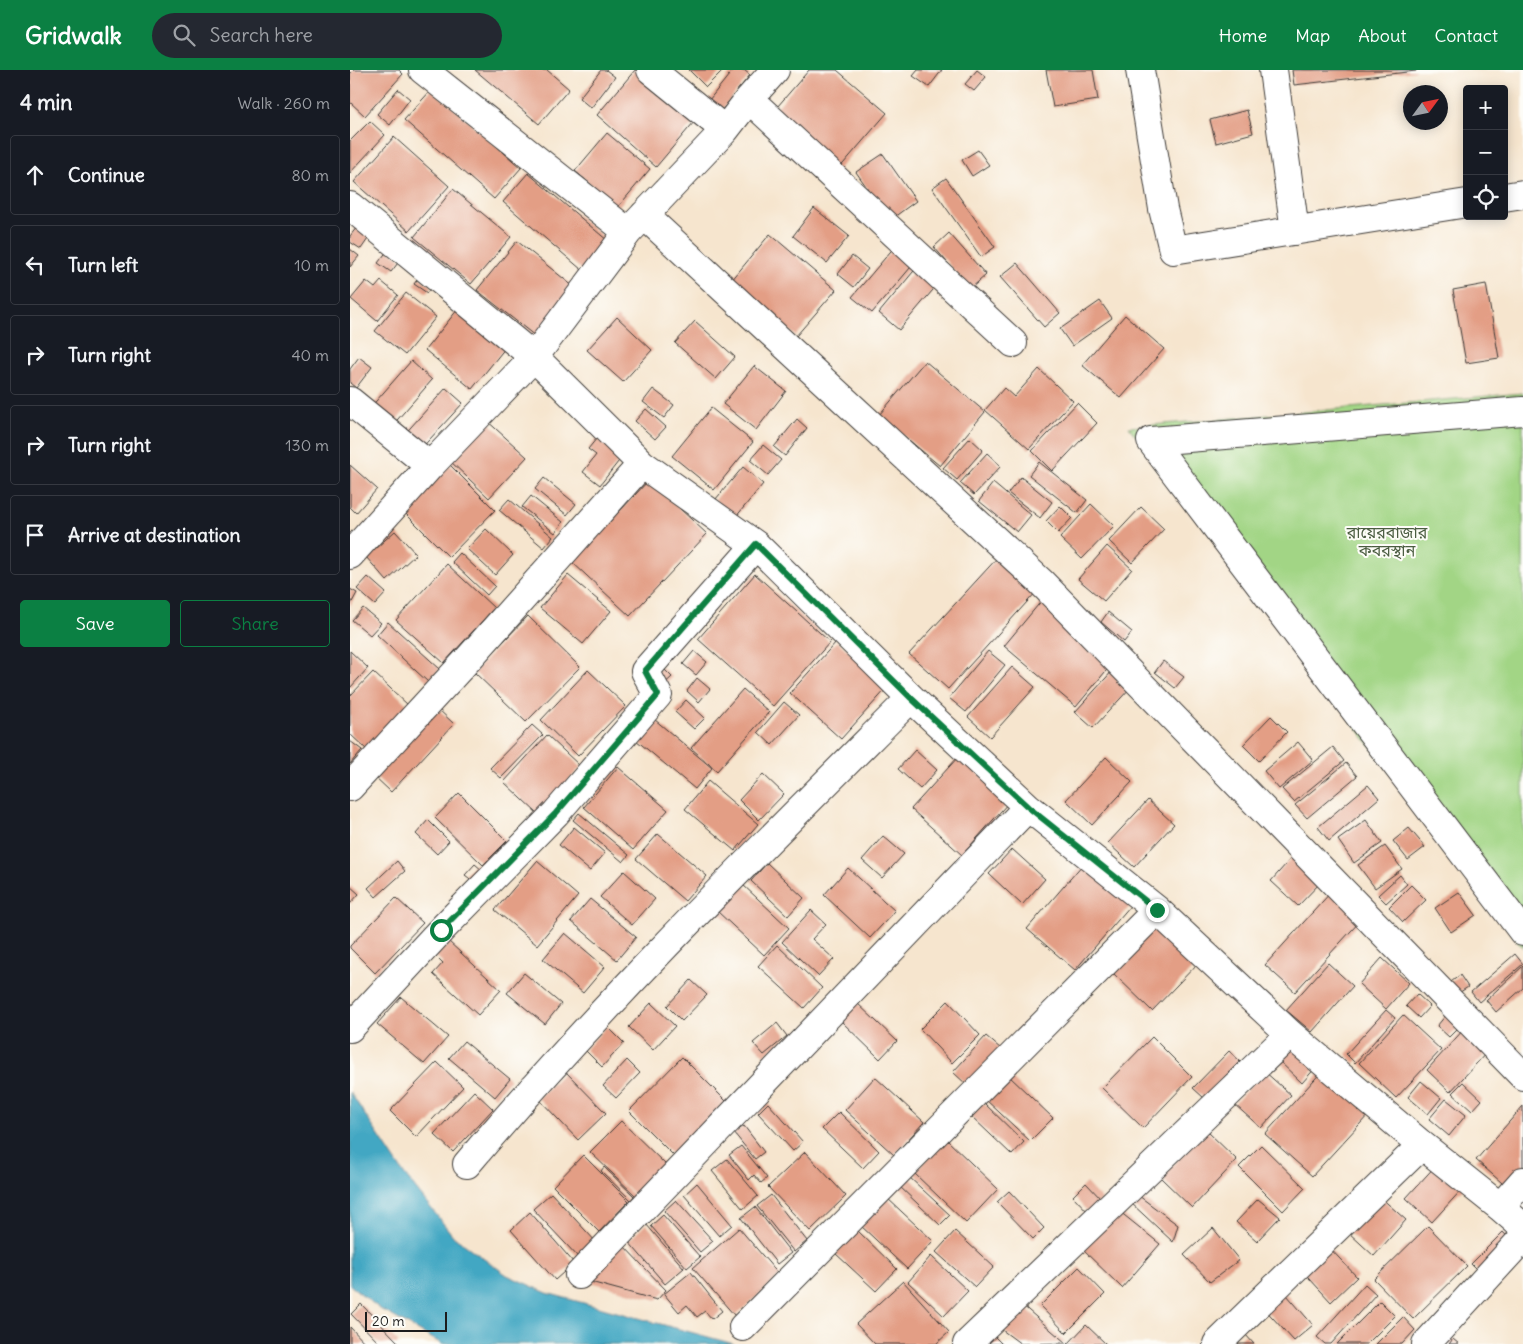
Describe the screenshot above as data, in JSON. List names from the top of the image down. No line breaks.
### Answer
{"parks":["রায়েরবাজার কবরস্থান"],"scale_bar":"20 m","north":"top right","page":{"header":"Gridwalk","search":"Search here","nav":["Home","Map","About","Contact"],"heading":["4 min","Walk · 260 m"],"map_buttons":["+","−"],"list":[["Continue","80 m"],["Turn left","10 m"],["Turn right","40 m"],["Turn right","130 m"],"Arrive at destination"],"buttons":["Save","Share"],"scale":"20 m"}}
